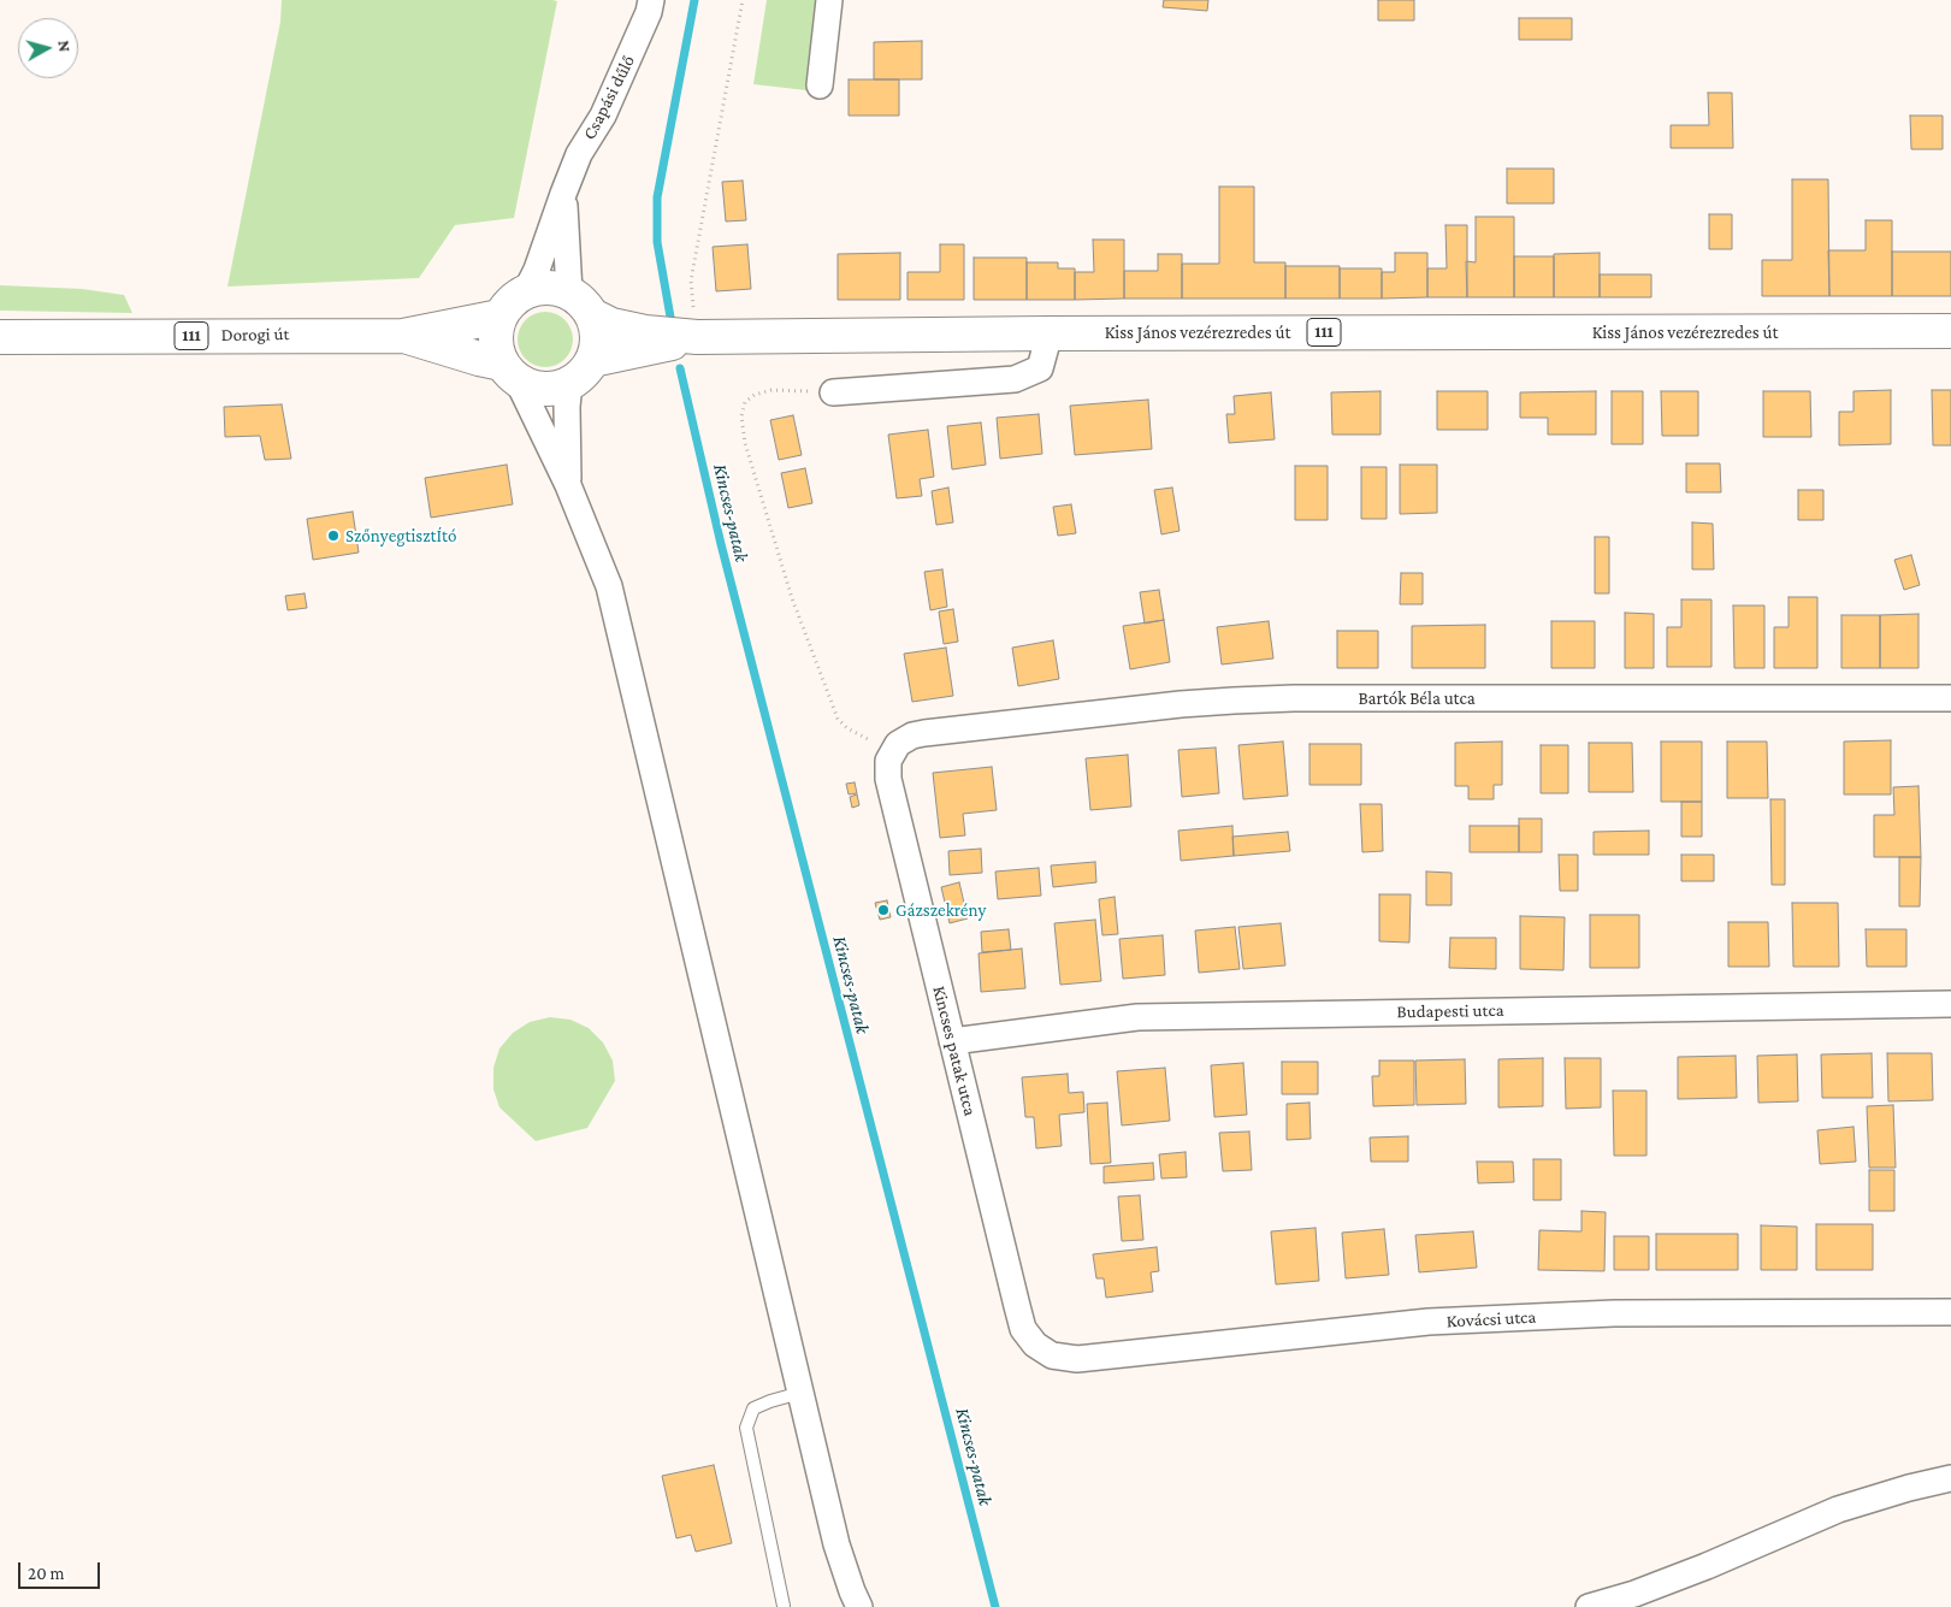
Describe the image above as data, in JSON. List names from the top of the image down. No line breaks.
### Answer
{"streets":{"main road":["Kiss János vezérezredes út","111","Dorogi út"],"street":["Csapási dűlő","Bartók Béla utca","Budapesti utca","Kincses patak utca","Kovácsi utca"]},"crossings":[["Csapási dűlő","Kiss János vezérezredes út"],["Csapási dűlő","111"],["Csapási dűlő","Dorogi út"],["Kiss János vezérezredes út","111"],["Kiss János vezérezredes út","Dorogi út"],["111","Dorogi út"],["Bartók Béla utca","Kincses patak utca"],["Budapesti utca","Kincses patak utca"],["Kincses patak utca","Kovácsi utca"]],"water":["Kincses-patak"],"places":["SzőnyegtisztÍtó","Gázszekrény"],"scale_bar":"20 m","north":"right"}
